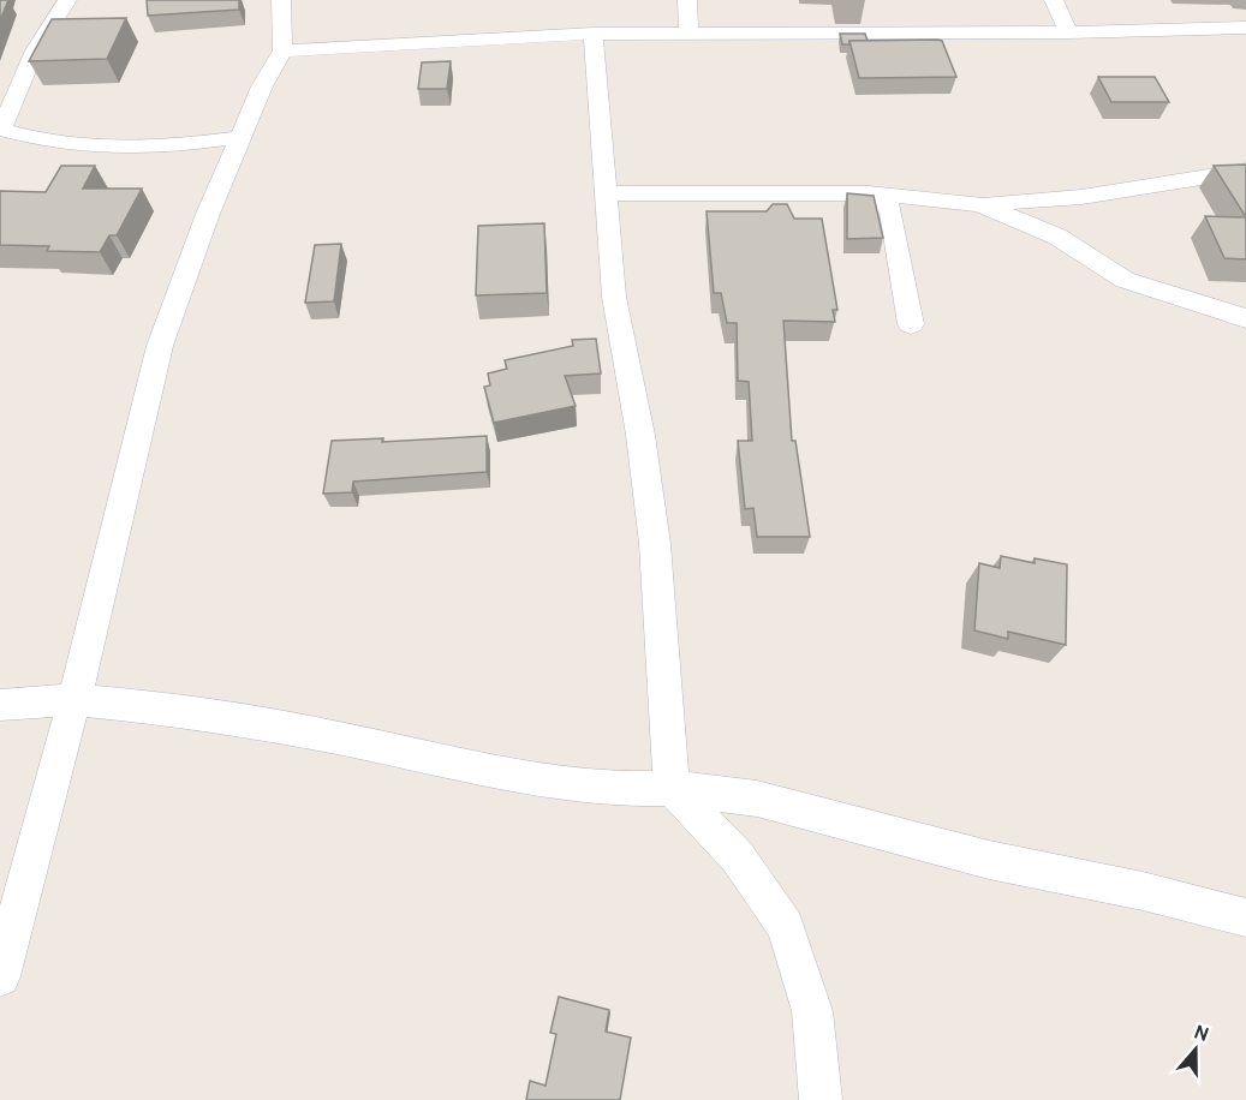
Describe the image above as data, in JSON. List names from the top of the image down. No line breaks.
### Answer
{"north":"top"}
